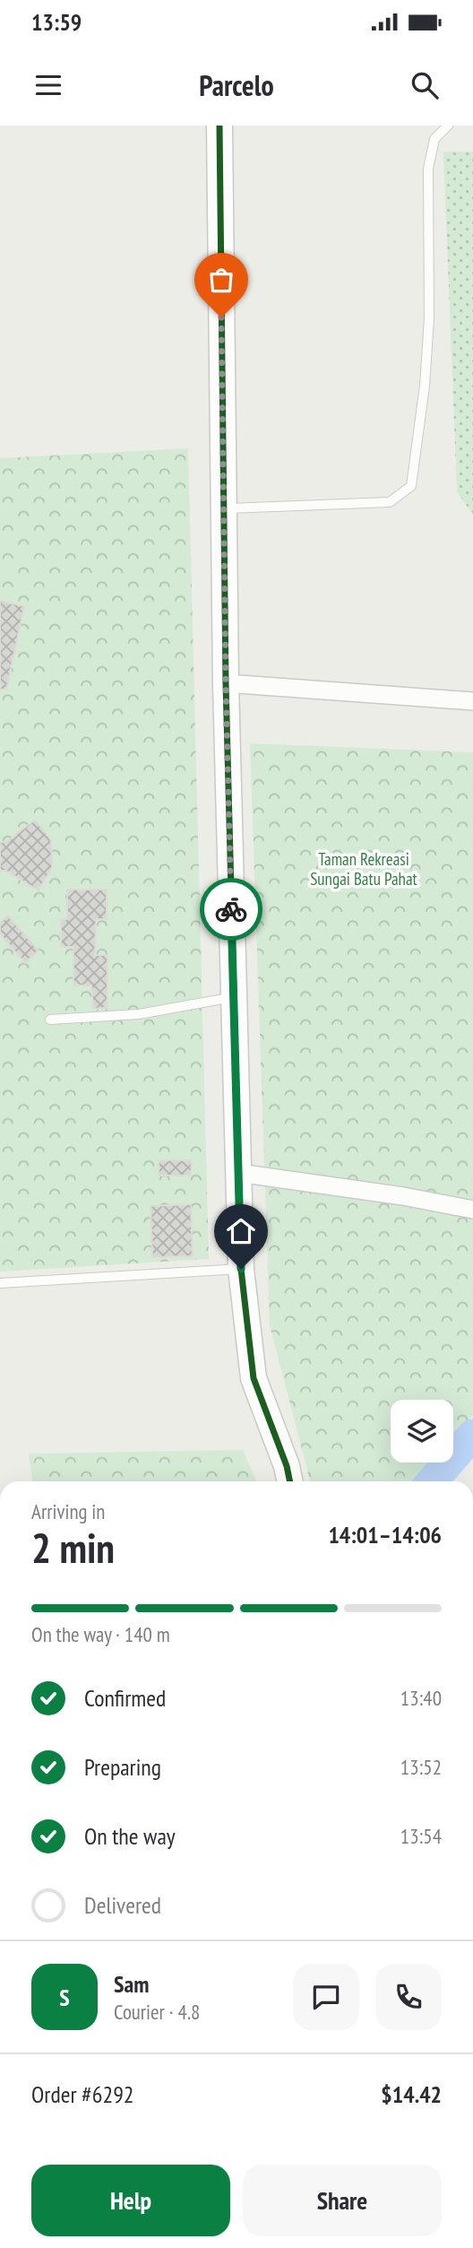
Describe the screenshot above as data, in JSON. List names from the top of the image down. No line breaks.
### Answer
{"parks":["Taman Rekreasi Sungai Batu Pahat"],"page":{"status":"13:59","header":"Parcelo","heading":["2 min","Arriving in","14:01–14:06"],"panel":["Sam","Courier · 4.8","Order #6292","$14.42"],"bar":"On the way · 140 m","list":[["Confirmed","13:40"],["Preparing","13:52"],["On the way","13:54"],"Delivered"],"round":"S","buttons":["Help","Share"]}}
